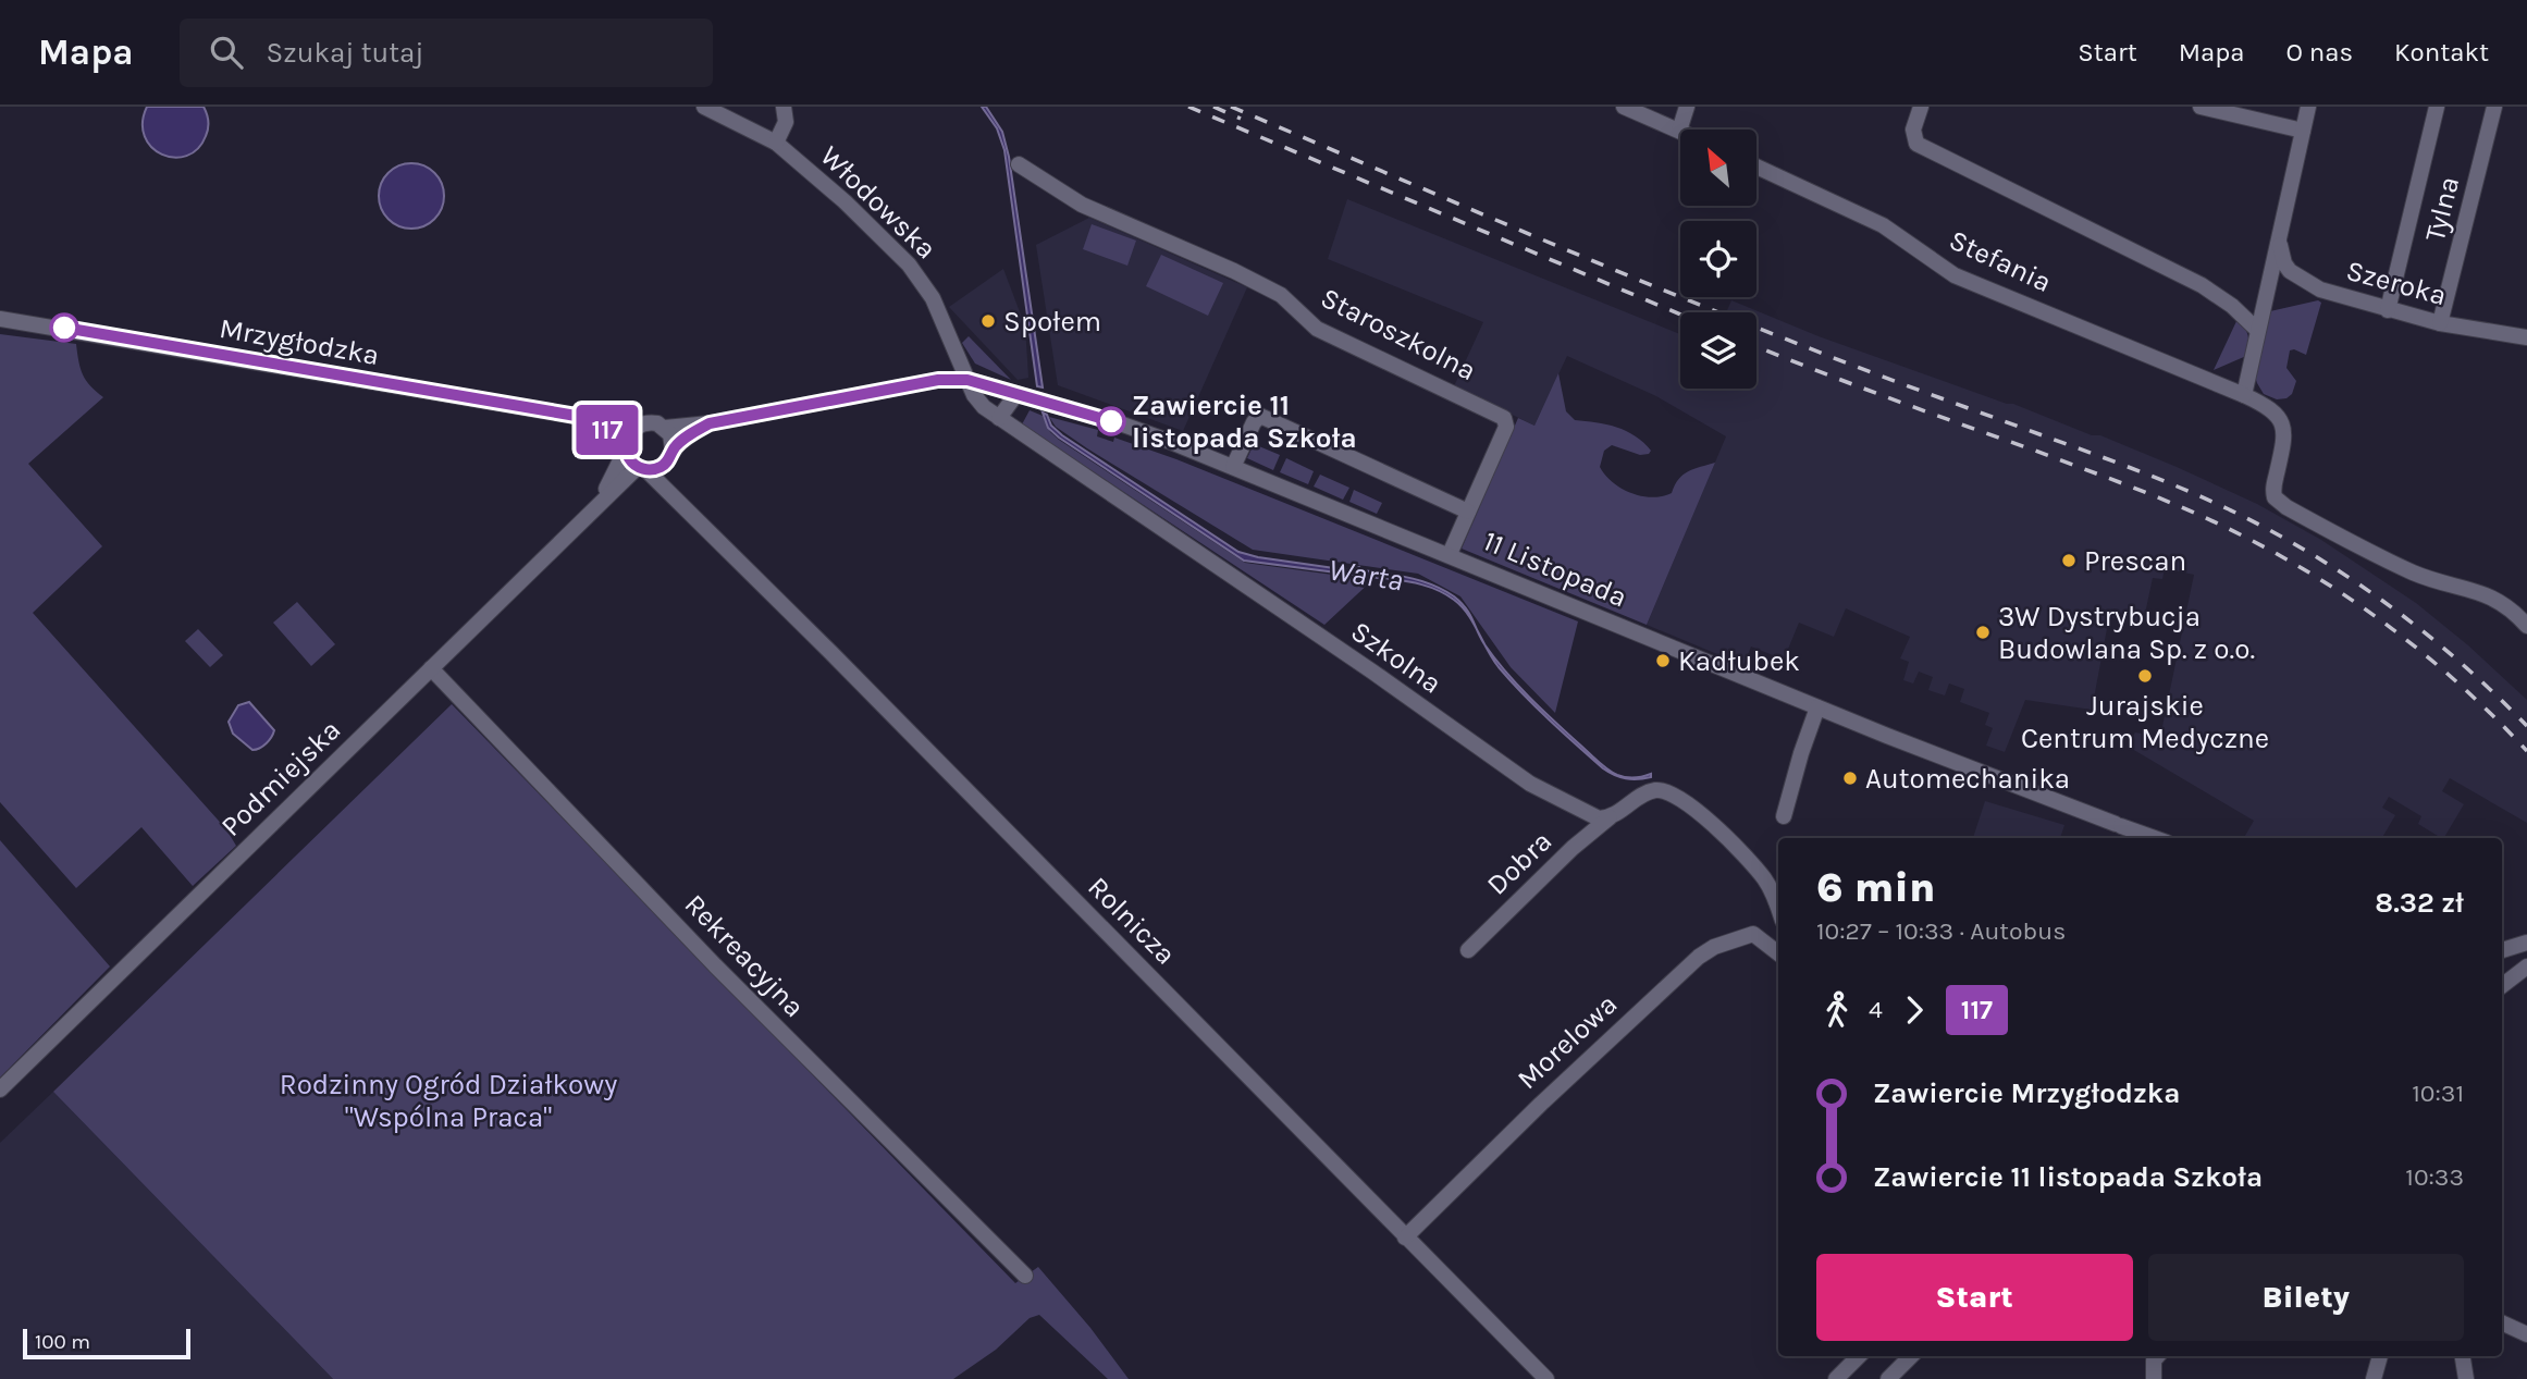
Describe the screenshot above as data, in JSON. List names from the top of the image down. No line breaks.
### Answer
{"streets":{"street":["Włodowska","Tylna","Stefania","Szeroka","Staroszkolna","Mrzygłodzka","11 Listopada","Szkolna","Podmiejska","Dobra","Rolnicza","Rekreacyjna","Morelowa"]},"crossings":[["Włodowska","11 Listopada"],["Włodowska","Szkolna"],["Tylna","Szeroka"],["Staroszkolna","11 Listopada"],["Mrzygłodzka","Podmiejska"],["Mrzygłodzka","Rolnicza"],["11 Listopada","Szkolna"],["Szkolna","Dobra"],["Podmiejska","Rolnicza"],["Podmiejska","Rekreacyjna"],["Rolnicza","Morelowa"]],"water":["Warta"],"parks":["Rodzinny Ogród Działkowy \"Wspólna Praca\""],"places":["Społem","Zawiercie 11 listopada Szkoła","Prescan","3W Dystrybucja Budowlana Sp. z o.o.","Kadłubek","Jurajskie Centrum Medyczne","Automechanika"],"lines":["bus line 117"],"scale_bar":"100 m","north":"top left","page":{"header":"Mapa","search":"Szukaj tutaj","nav":["Start","Mapa","O nas","Kontakt"],"on_map":"117","heading":["6 min","10:27 – 10:33 · Autobus","8.32 zł"],"legs":["4","117"],"list":[{"name":"Zawiercie Mrzygłodzka","value":"10:31"},{"name":"Zawiercie 11 listopada Szkoła","value":"10:33"}],"buttons":["Start","Bilety"],"scale":"100 m"}}
